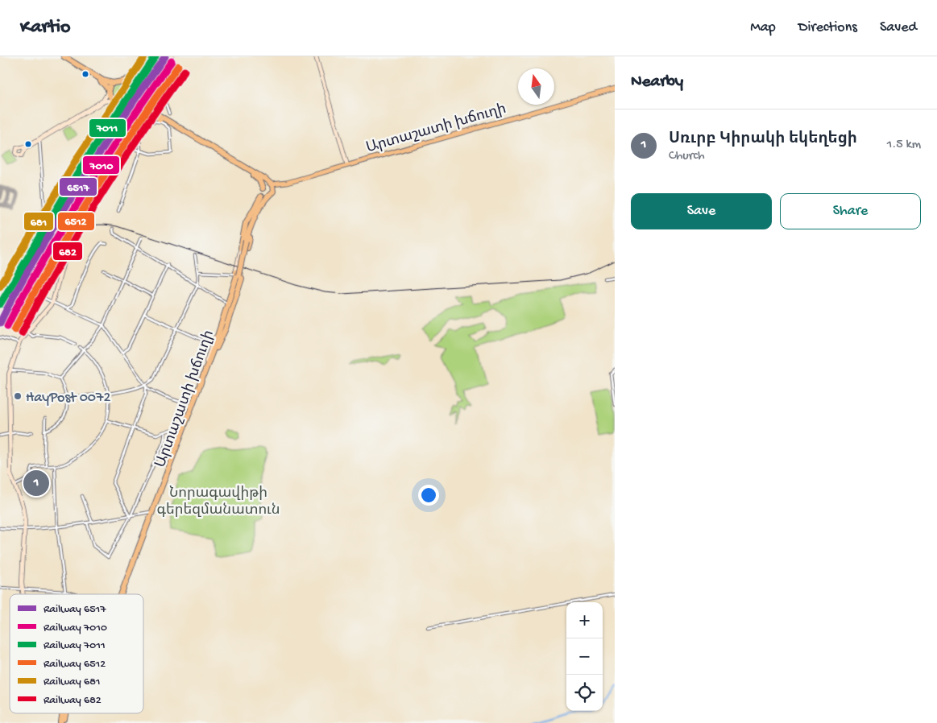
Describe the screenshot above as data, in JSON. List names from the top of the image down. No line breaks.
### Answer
{"streets":{"highway":["Արտաշատի խճուղի"]},"parks":["Նորագավիթի գերեզմանատուն"],"places":["HayPost 0072"],"lines":["rail line 6517","rail line 7011","rail line 681","rail line 7010","rail line 6512","rail line 682"],"legend":["Railway 6517","Railway 7010","Railway 7011","Railway 6512","Railway 681","Railway 682"],"north":"top","page":{"header":"Kartio","nav":["Map","Directions","Saved"],"heading":"Nearby","list":[{"mark":"1","name":"Սռւրբ Կիրակի եկեղեցի","note":"Church","value":"1.5 km"}],"buttons":["Save","Share"],"pins":"1","map_buttons":["+","−"]}}
